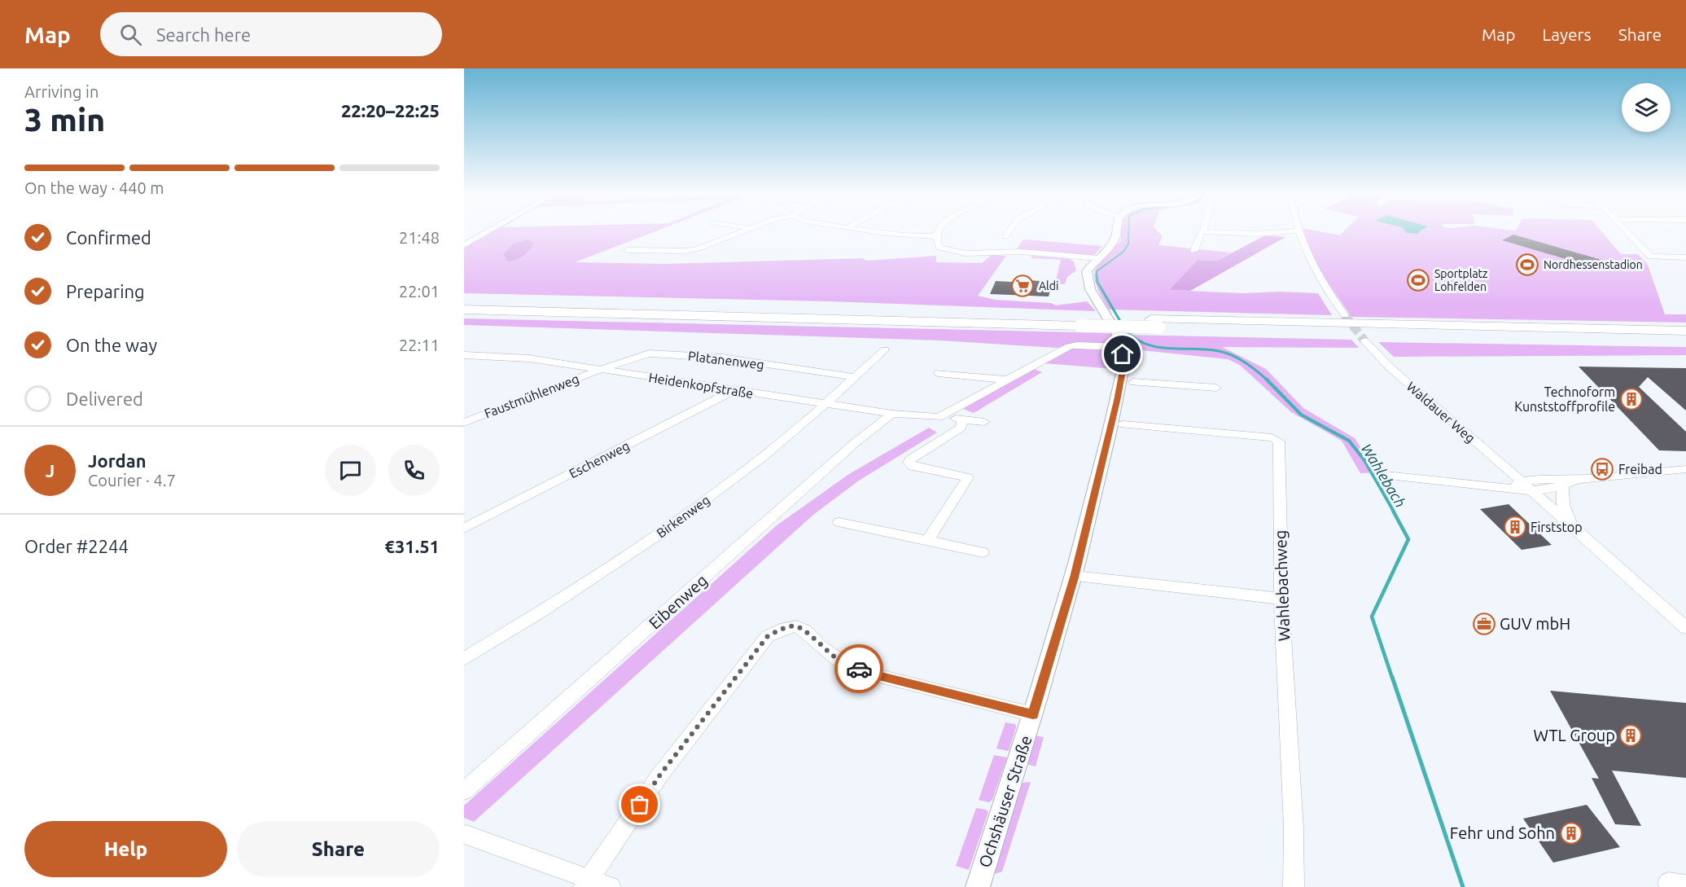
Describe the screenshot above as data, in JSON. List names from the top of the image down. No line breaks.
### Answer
{"streets":{"main road":["Ochshäuser Straße"],"street":["Platanenweg","Heidenkopfstraße","Faustmühlenweg","Waldauer Weg","Eschenweg","Birkenweg","Wahlebachweg","Eibenweg"]},"crossings":[["Platanenweg","Heidenkopfstraße"],["Platanenweg","Faustmühlenweg"],["Platanenweg","Birkenweg"],["Heidenkopfstraße","Faustmühlenweg"],["Heidenkopfstraße","Eschenweg"],["Heidenkopfstraße","Birkenweg"],["Heidenkopfstraße","Eibenweg"]],"water":["Wahlebach"],"places":{"sports":["Nordhessenstadion","Sportplatz Lohfelden"],"supermarket":["Aldi"],"building":["Technoform Kunststoffprofile","Firststop","WTL Group","Fehr und Sohn"],"bus stop":["Freibad"],"office":["GUV mbH"]},"page":{"header":"Map","search":"Search here","nav":["Map","Layers","Share"],"heading":["3 min","Arriving in","22:20–22:25"],"panel":["Jordan","Courier · 4.7","Order #2244","€31.51"],"bar":"On the way · 440 m","list":[["Confirmed","21:48"],["Preparing","22:01"],["On the way","22:11"],"Delivered"],"round":"J","buttons":["Help","Share"]}}
